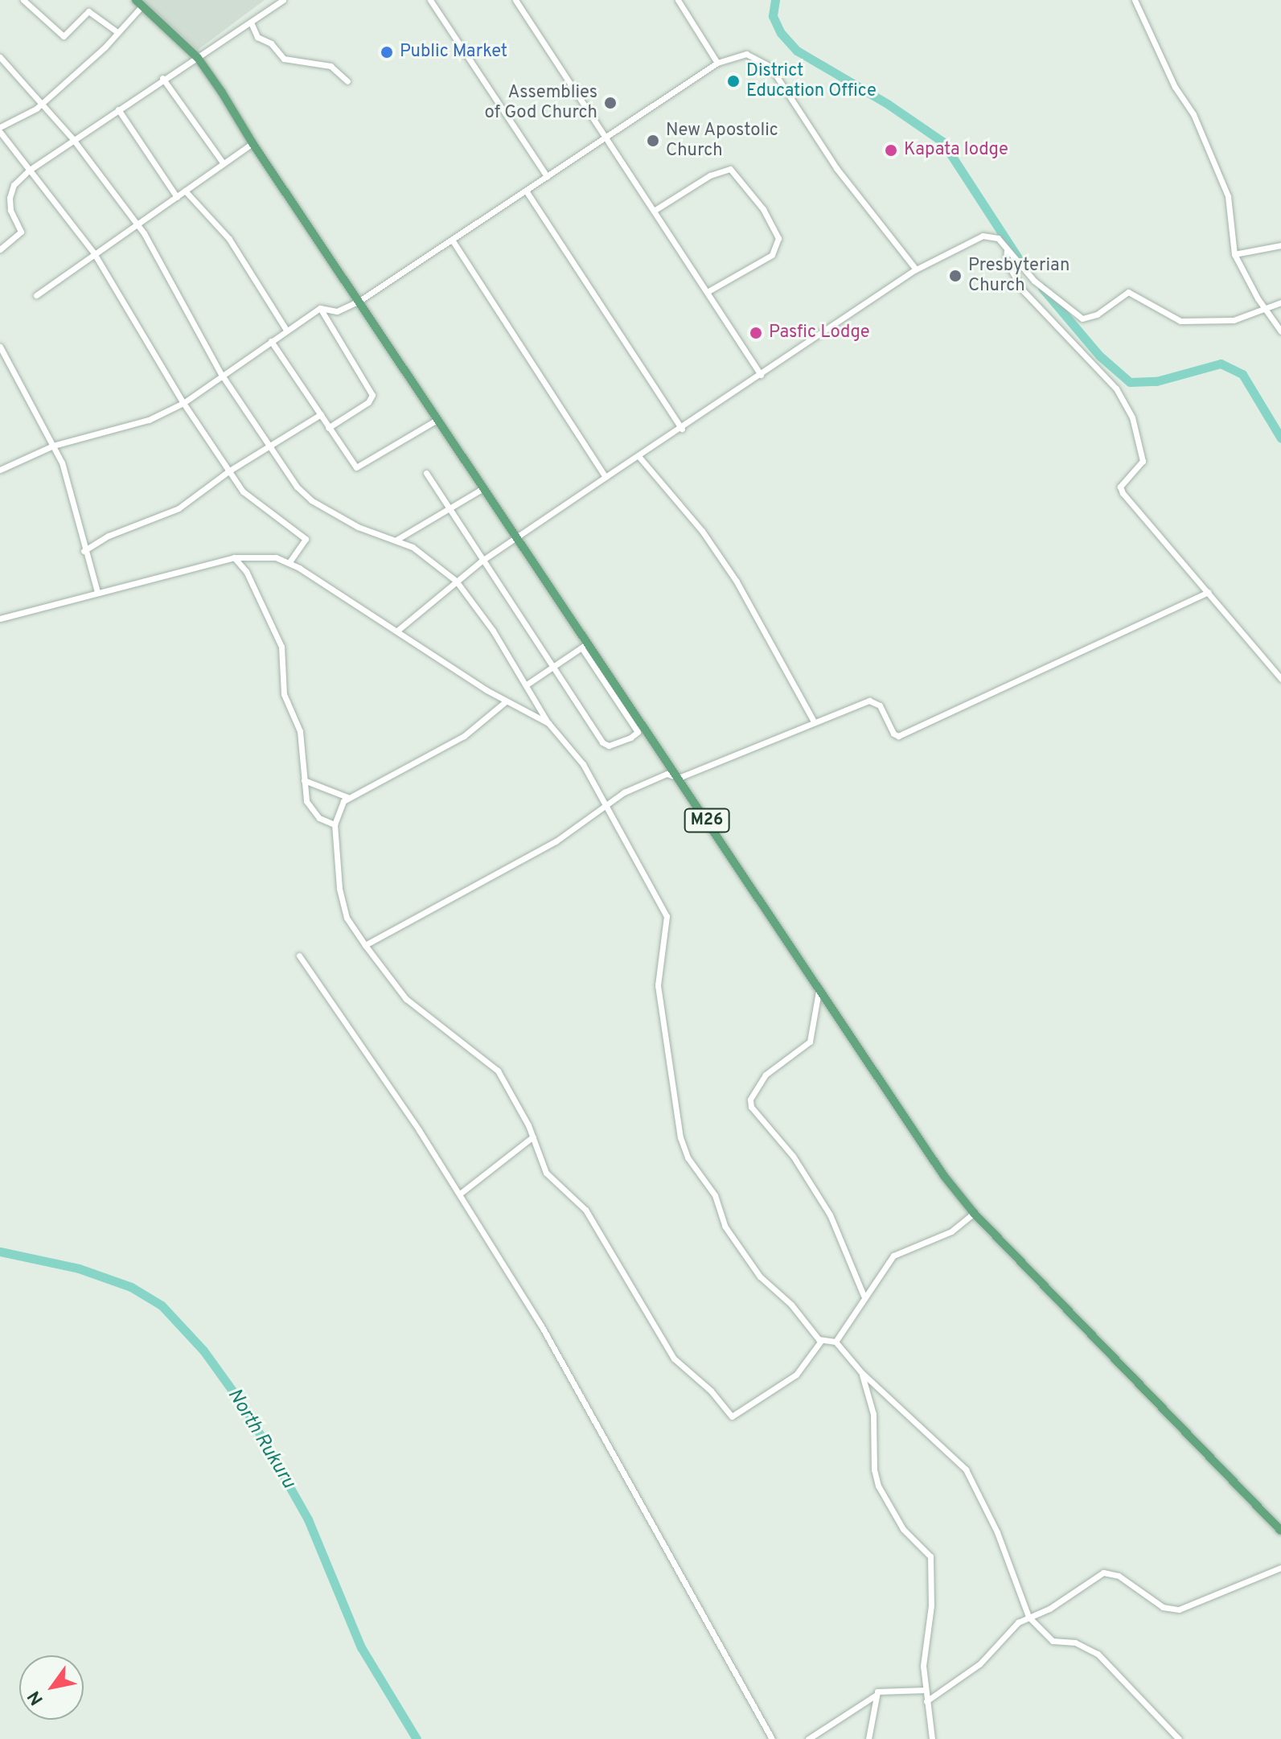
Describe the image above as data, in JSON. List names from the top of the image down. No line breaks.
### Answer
{"streets":{"main road":["M26"]},"water":["North Rukuru"],"places":["Public Market","District Education Office","Assemblies of God Church","New Apostolic Church","Kapata lodge","Presbyterian Church","Pasfic Lodge"],"north":"bottom left"}
